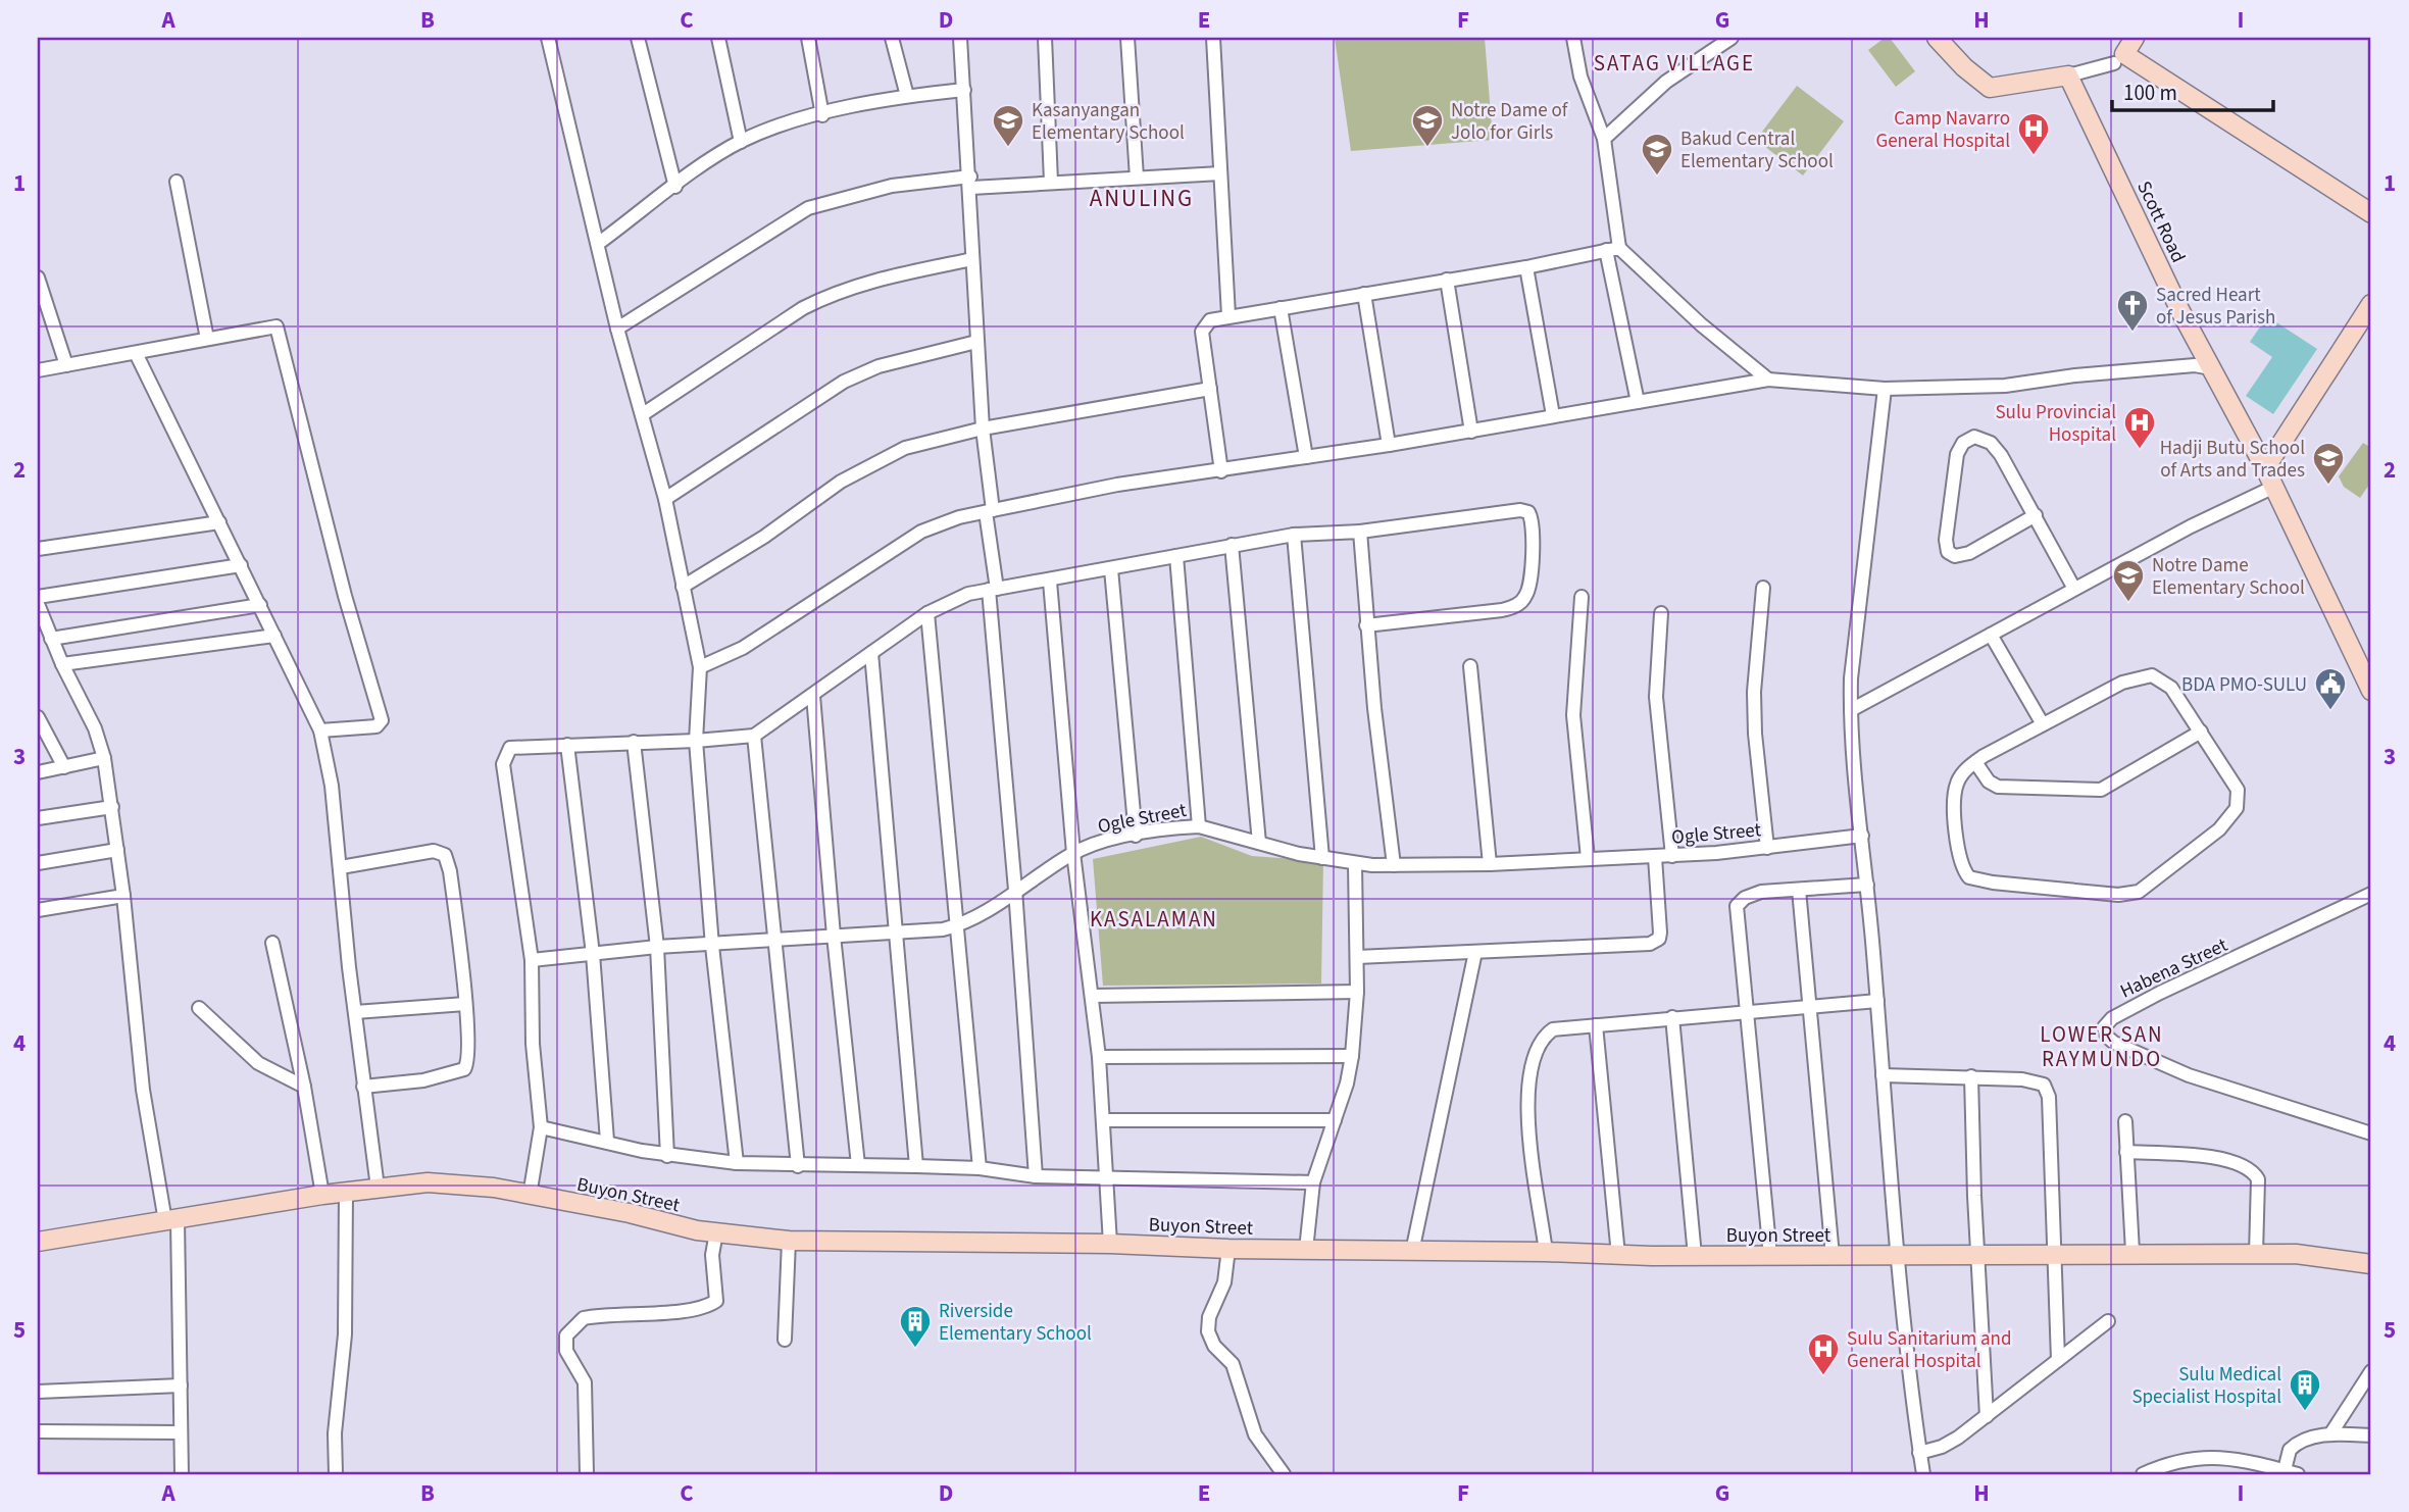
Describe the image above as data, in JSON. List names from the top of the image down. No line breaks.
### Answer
{"streets":{"main road":["Scott Road","Buyon Street"],"street":["Ogle Street","Habena Street"]},"districts":["SATAG VILLAGE","ANULING","KASALAMAN","LOWER SAN RAYMUNDO"],"places":{"school or university":["Kasanyangan Elementary School","Notre Dame of Jolo for Girls","Bakud Central Elementary School","Hadji Butu School of Arts and Trades","Notre Dame Elementary School"],"hospital":["Camp Navarro General Hospital","Sulu Provincial Hospital","Sulu Sanitarium and General Hospital"],"church":["Sacred Heart of Jesus Parish"],"public building":["BDA PMO-SULU"],"building":["Riverside Elementary School","Sulu Medical Specialist Hospital"]},"scale_bar":"100 m","grid":{"columns":["A","B","C","D","E","F","G","H","I"],"rows":["1","2","3","4","5"]}}
